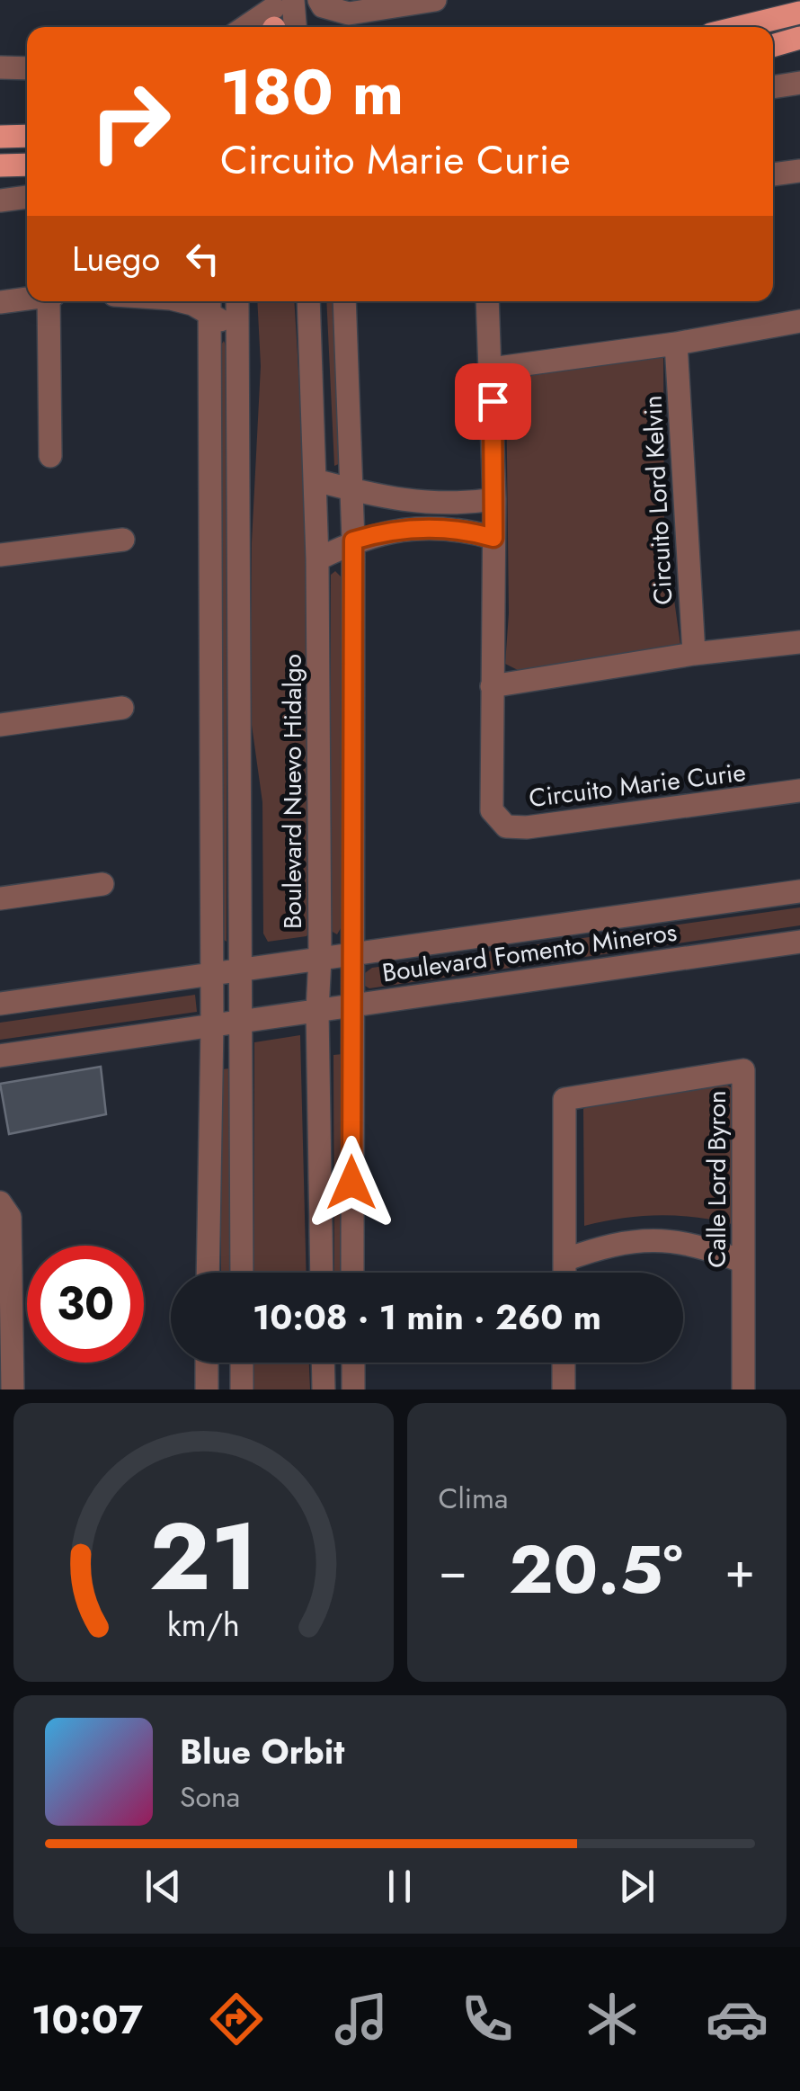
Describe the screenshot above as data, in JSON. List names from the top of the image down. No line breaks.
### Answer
{"streets":{"street":["Circuito Lord Kelvin","Circuito Marie Curie","Boulevard Nuevo Hidalgo","Boulevard Fomento Mineros","Calle Lord Byron"]},"crossings":[["Boulevard Nuevo Hidalgo","Boulevard Fomento Mineros"]],"page":{"turn":["180 m","Circuito Marie Curie"],"then":"Luego","limit":"30","trip":"10:08 · 1 min · 260 m","tile":"Clima","heat":["−","20.5°","+"],"song":["Blue Orbit","Sona"],"tabs":"10:07","gauge":["21","km/h"]}}
